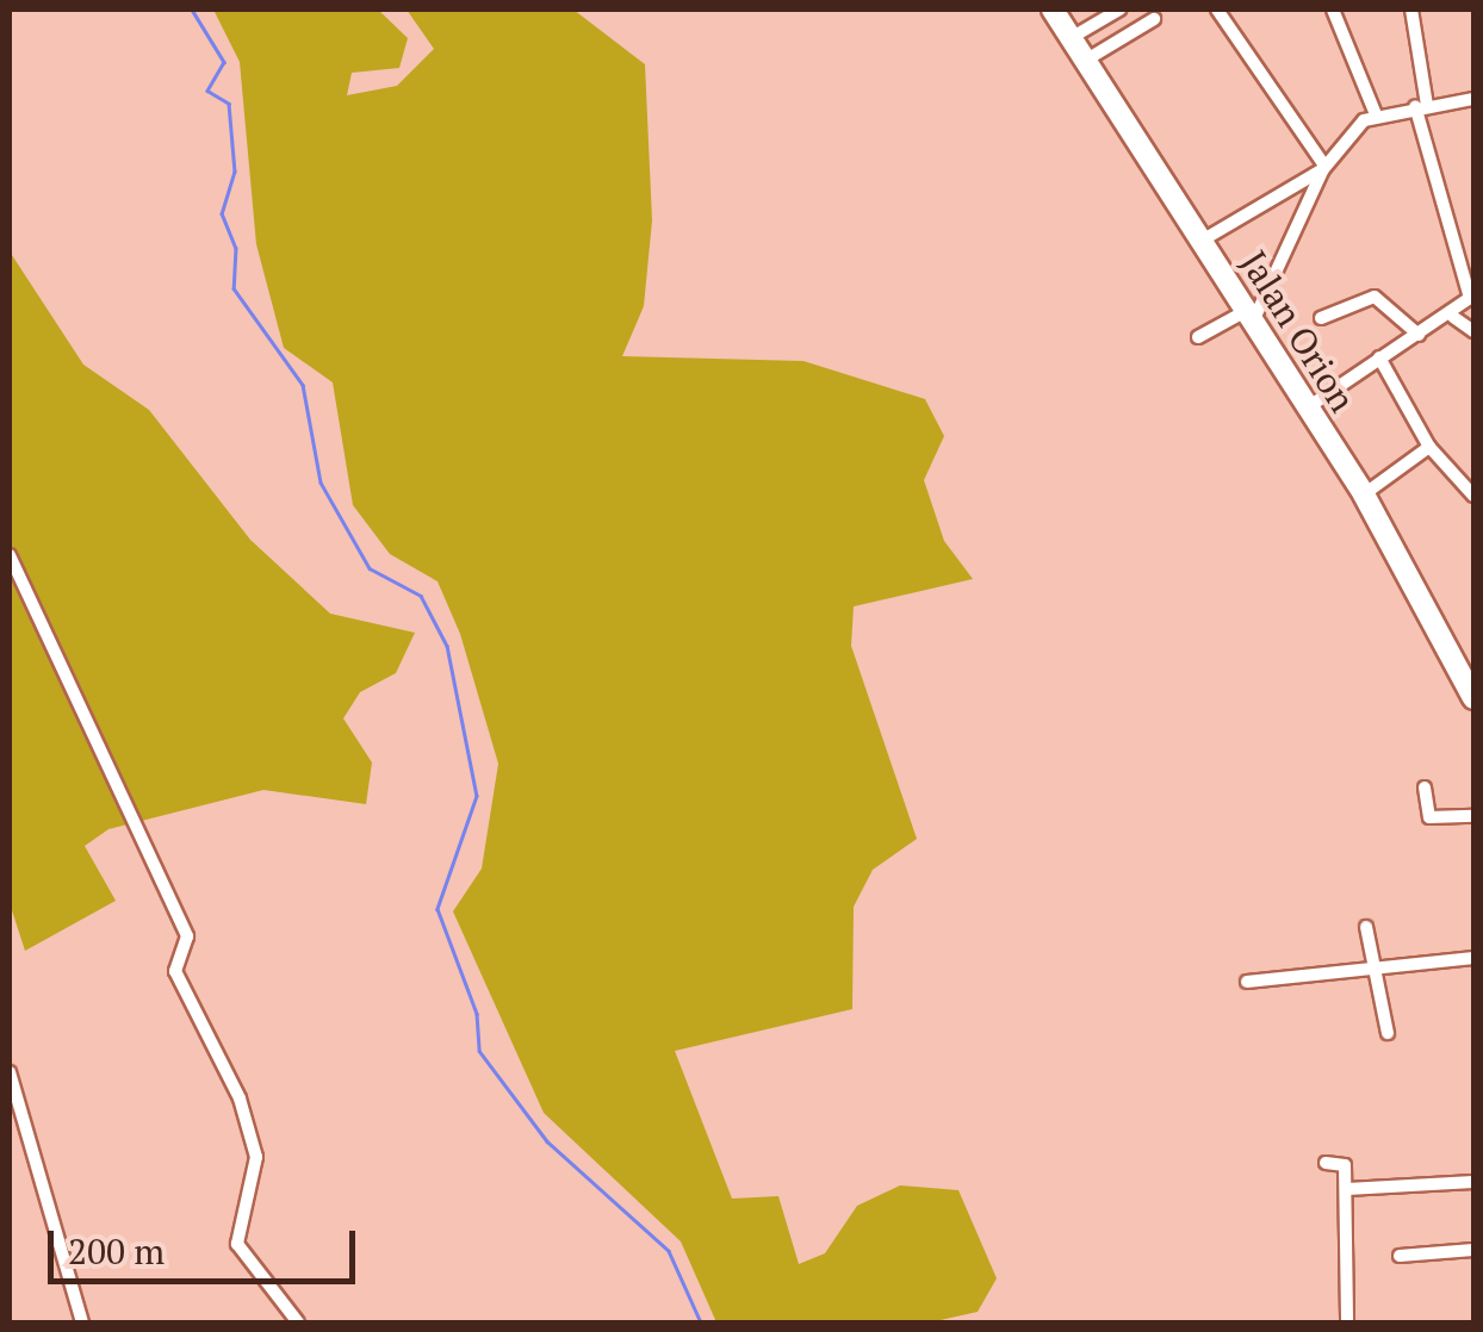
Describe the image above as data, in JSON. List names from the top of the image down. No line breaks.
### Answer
{"streets":{"highway":["Jalan Orion"]},"scale_bar":"200 m"}
